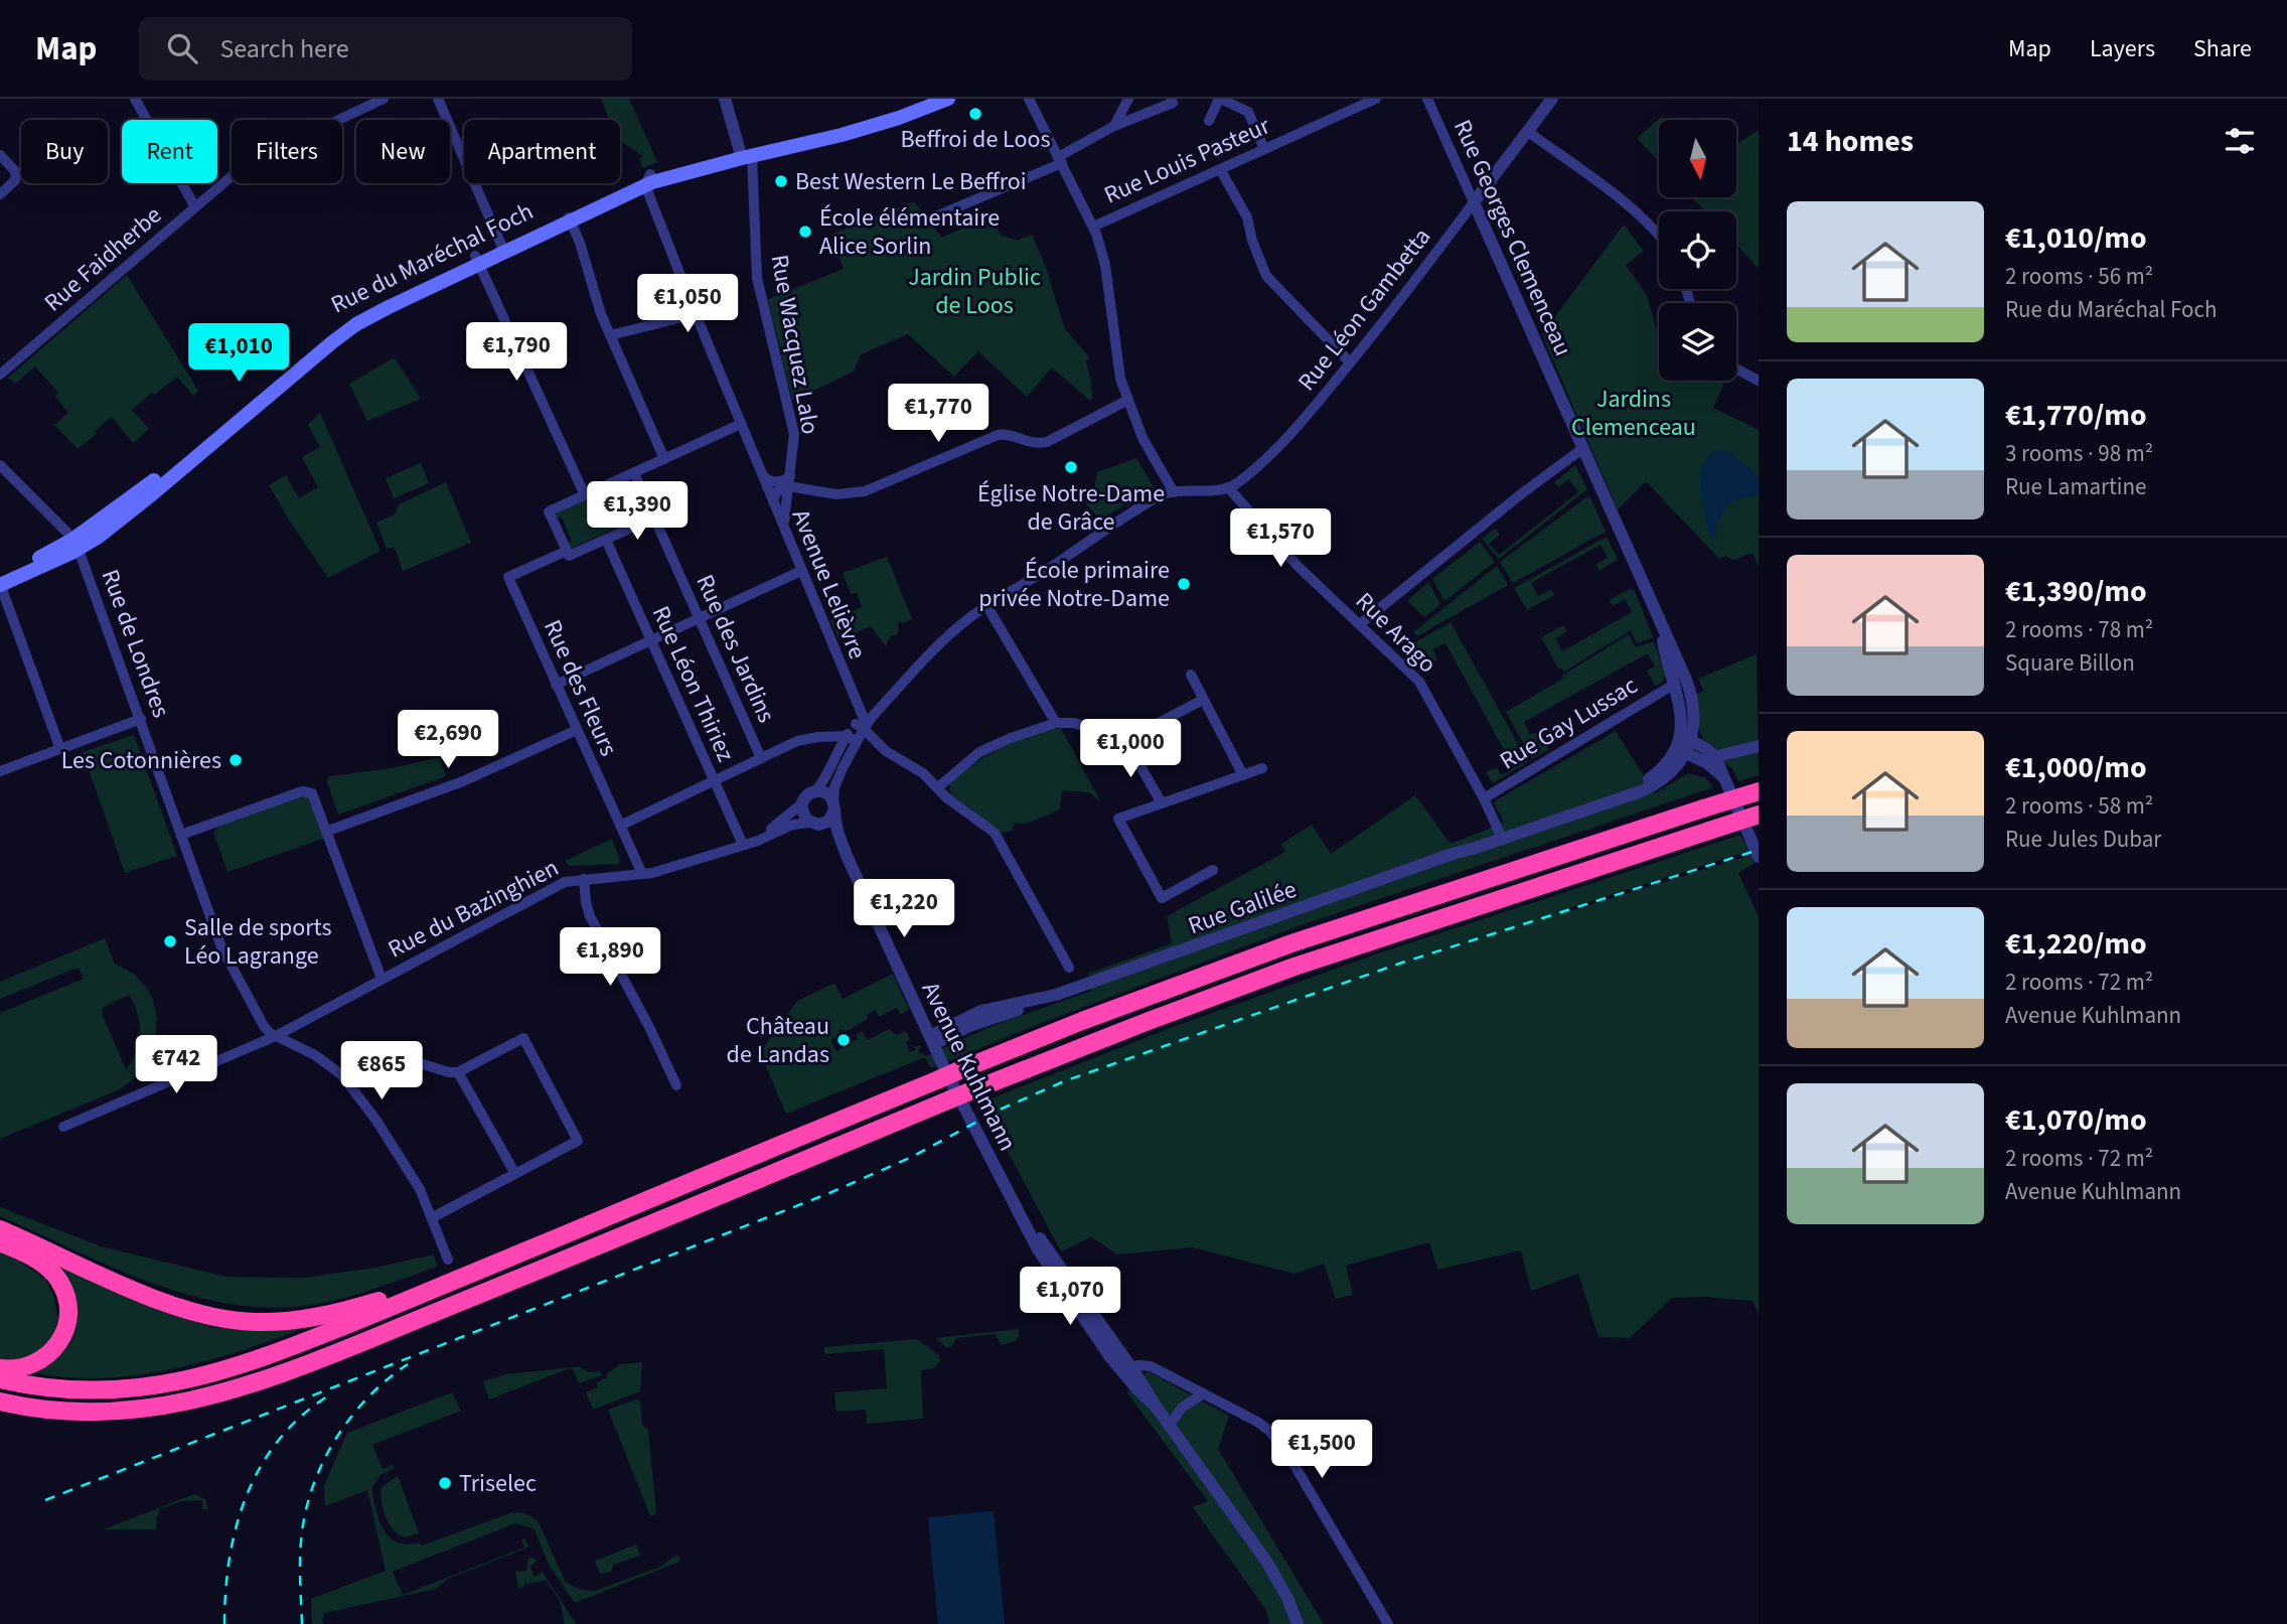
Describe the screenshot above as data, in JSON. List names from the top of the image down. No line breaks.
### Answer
{"streets":{"main road":["Rue du Maréchal Foch"],"street":["Rue Louis Pasteur","Rue Georges Clemenceau","Rue Faidherbe","Rue Léon Gambetta","Rue Wacquez Lalo","Avenue Lelièvre","Rue Arago","Rue de Londres","Rue des Jardins","Rue Léon Thiriez","Rue des Fleurs","Rue Gay Lussac","Rue Galilée","Rue du Bazinghien","Avenue Kuhlmann"]},"crossings":[["Rue Georges Clemenceau","Rue Léon Gambetta"],["Rue Georges Clemenceau","Rue Gay Lussac"],["Rue Georges Clemenceau","Rue Galilée"],["Rue du Maréchal Foch","Rue Wacquez Lalo"],["Rue du Maréchal Foch","Avenue Lelièvre"],["Rue du Maréchal Foch","Rue de Londres"],["Rue Léon Gambetta","Rue Arago"],["Rue Wacquez Lalo","Avenue Lelièvre"],["Rue Arago","Rue Gay Lussac"],["Rue Arago","Rue Galilée"],["Rue de Londres","Rue du Bazinghien"],["Rue Léon Thiriez","Rue des Fleurs"],["Rue Léon Thiriez","Rue du Bazinghien"],["Rue des Fleurs","Rue du Bazinghien"],["Rue Galilée","Avenue Kuhlmann"],["Rue du Bazinghien","Avenue Kuhlmann"]],"parks":["Jardin Public de Loos","Jardins Clemenceau"],"places":["Beffroi de Loos","Best Western Le Beffroi","École élémentaire Alice Sorlin","Église Notre-Dame de Grâce","École primaire privée Notre-Dame","Les Cotonnières","Salle de sports Léo Lagrange","Château de Landas","Triselec"],"north":"bottom","page":{"header":"Map","search":"Search here","nav":["Map","Layers","Share"],"heading":"14 homes","chip":["Buy","Rent","Filters","New","Apartment"],"list":[{"name":"€1,010/mo","note":"2 rooms · 56 m² · Rue du Maréchal Foch"},{"name":"€1,770/mo","note":"3 rooms · 98 m² · Rue Lamartine"},{"name":"€1,390/mo","note":"2 rooms · 78 m² · Square Billon"},{"name":"€1,000/mo","note":"2 rooms · 58 m² · Rue Jules Dubar"},{"name":"€1,220/mo","note":"2 rooms · 72 m² · Avenue Kuhlmann"},{"name":"€1,070/mo","note":"2 rooms · 72 m² · Avenue Kuhlmann"}],"price":["€1,050","€1,790","€1,010","€1,770","€1,390","€1,570","€2,690","€1,000","€1,220","€1,890","€742","€865","€1,070","€1,500"]}}
